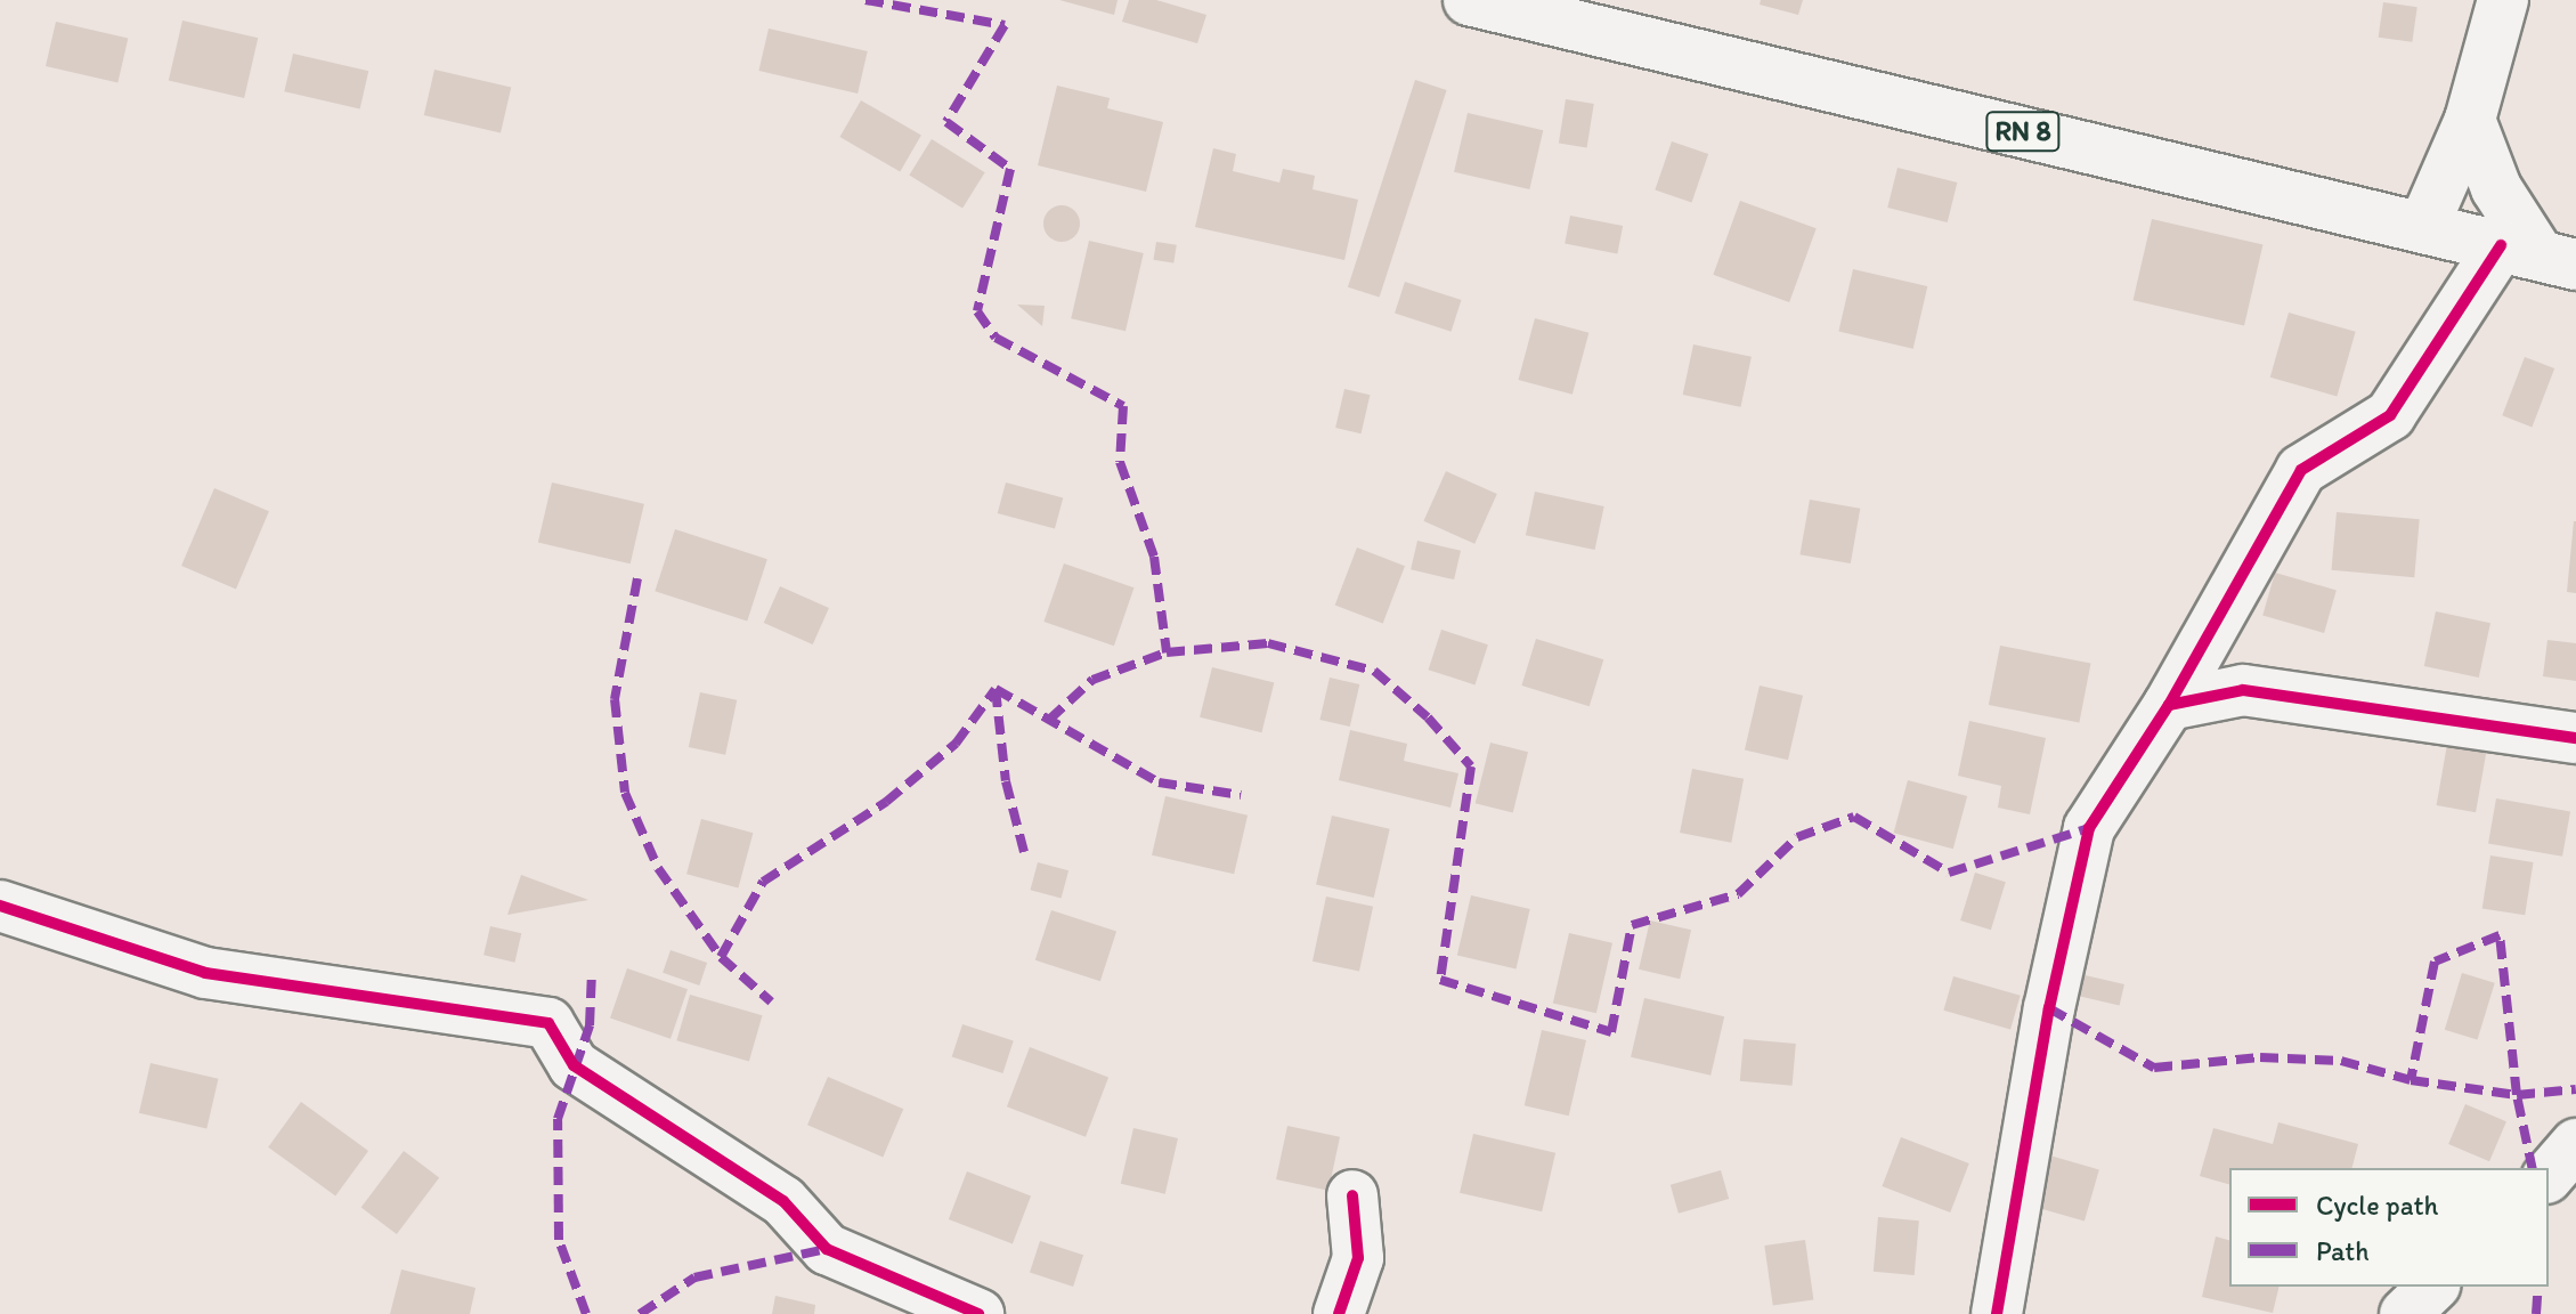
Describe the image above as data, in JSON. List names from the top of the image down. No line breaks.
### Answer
{"streets":{"street":["RN 8"]},"legend":["Cycle path","Path"]}
